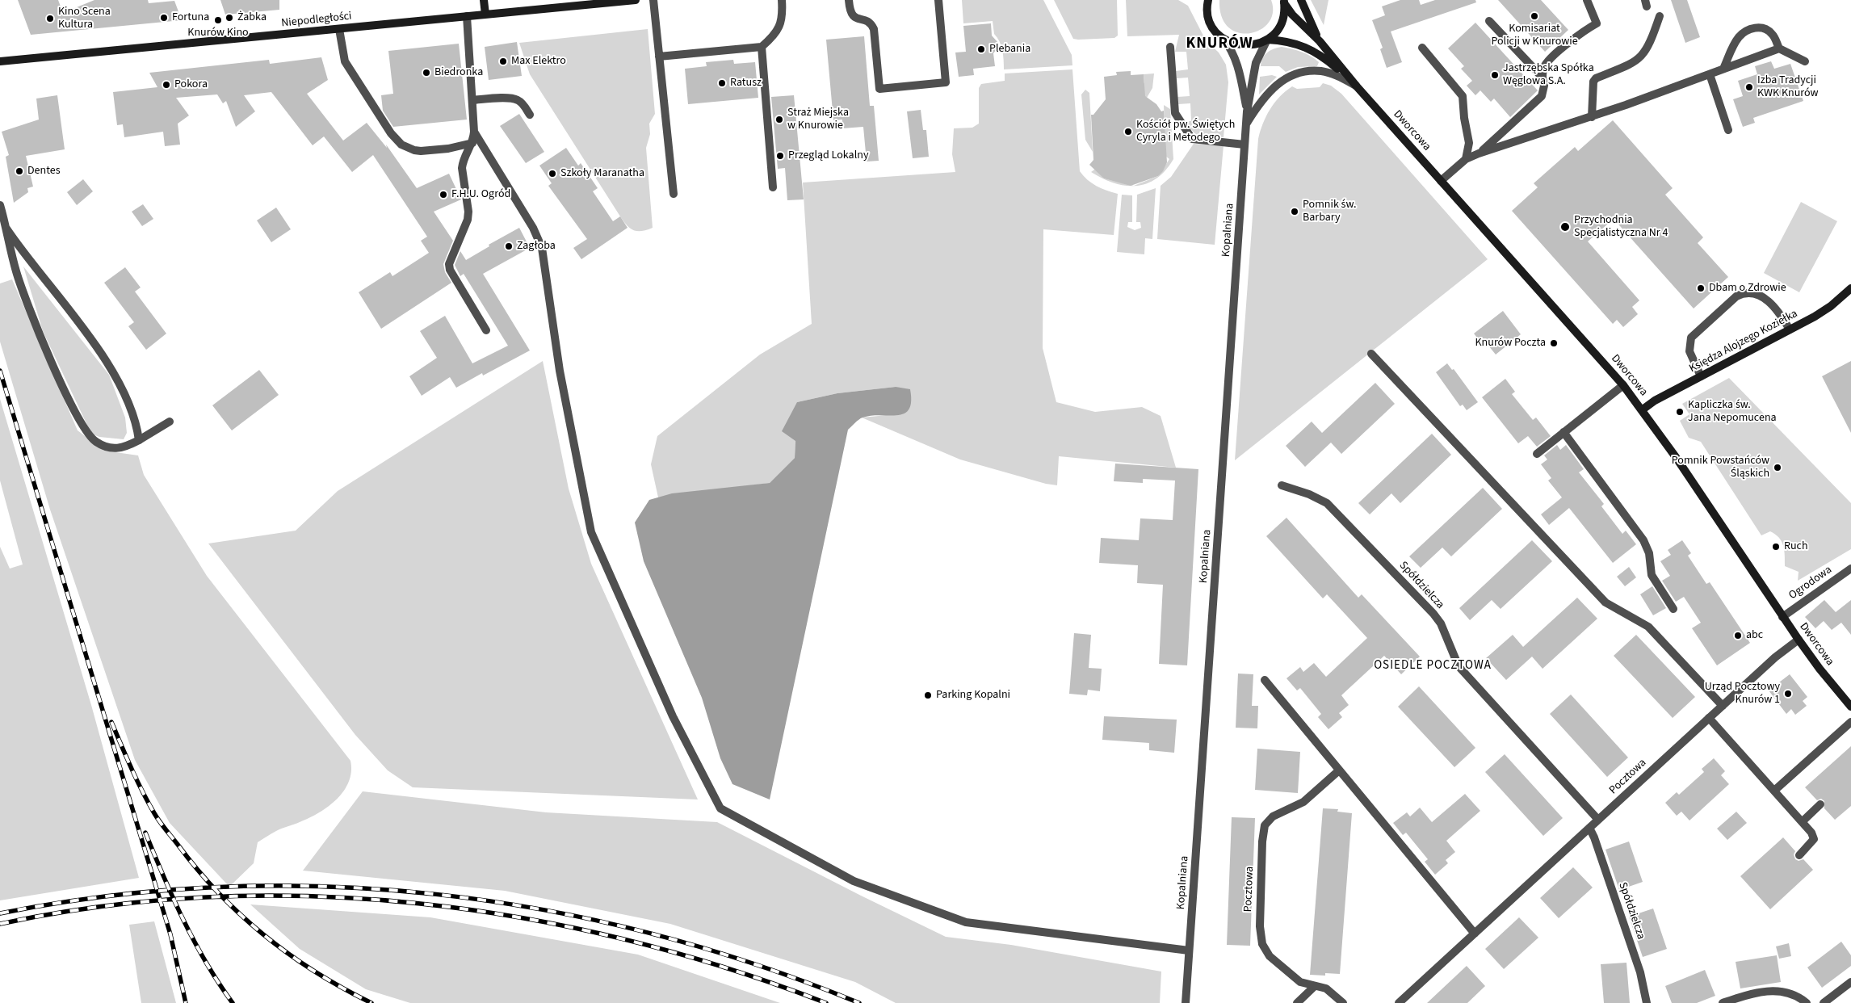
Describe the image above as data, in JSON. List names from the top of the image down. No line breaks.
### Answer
{"streets":{"main road":["Niepodległości","Dworcowa","Księdza Alojzego Koziełka"],"street":["Kopalniana","Ogrodowa","Spółdzielcza","Pocztowa"]},"crossings":[["Dworcowa","Kopalniana"],["Dworcowa","Księdza Alojzego Koziełka"],["Dworcowa","Ogrodowa"],["Dworcowa","Pocztowa"],["Spółdzielcza","Pocztowa"]],"districts":["KNURÓW","OSIEDLE POCZTOWA"],"places":["Komisariat Policji w Knurowie","Fortuna","Żabka","Kino Scena Kultura","Knurów Kino","Plebania","Max Elektro","Biedronka","Jastrzębska Spółka Węglowa S.A.","Ratusz","Pokora","Izba Tradycji KWK Knurów","Straż Miejska w Knurowie","Kościół pw. Świętych Cyryla i Metodego","Przegląd Lokalny","Dentes","Szkoły Maranatha","F.H.U. Ogród","Pomnik św. Barbary","Przychodnia Specjalistyczna Nr 4","Zagłoba","Dbam o Zdrowie","Knurów Poczta","Kapliczka św. Jana Nepomucena","Pomnik Powstańców Śląskich","Ruch","abc","Urząd Pocztowy Knurów 1","Parking Kopalni"]}
